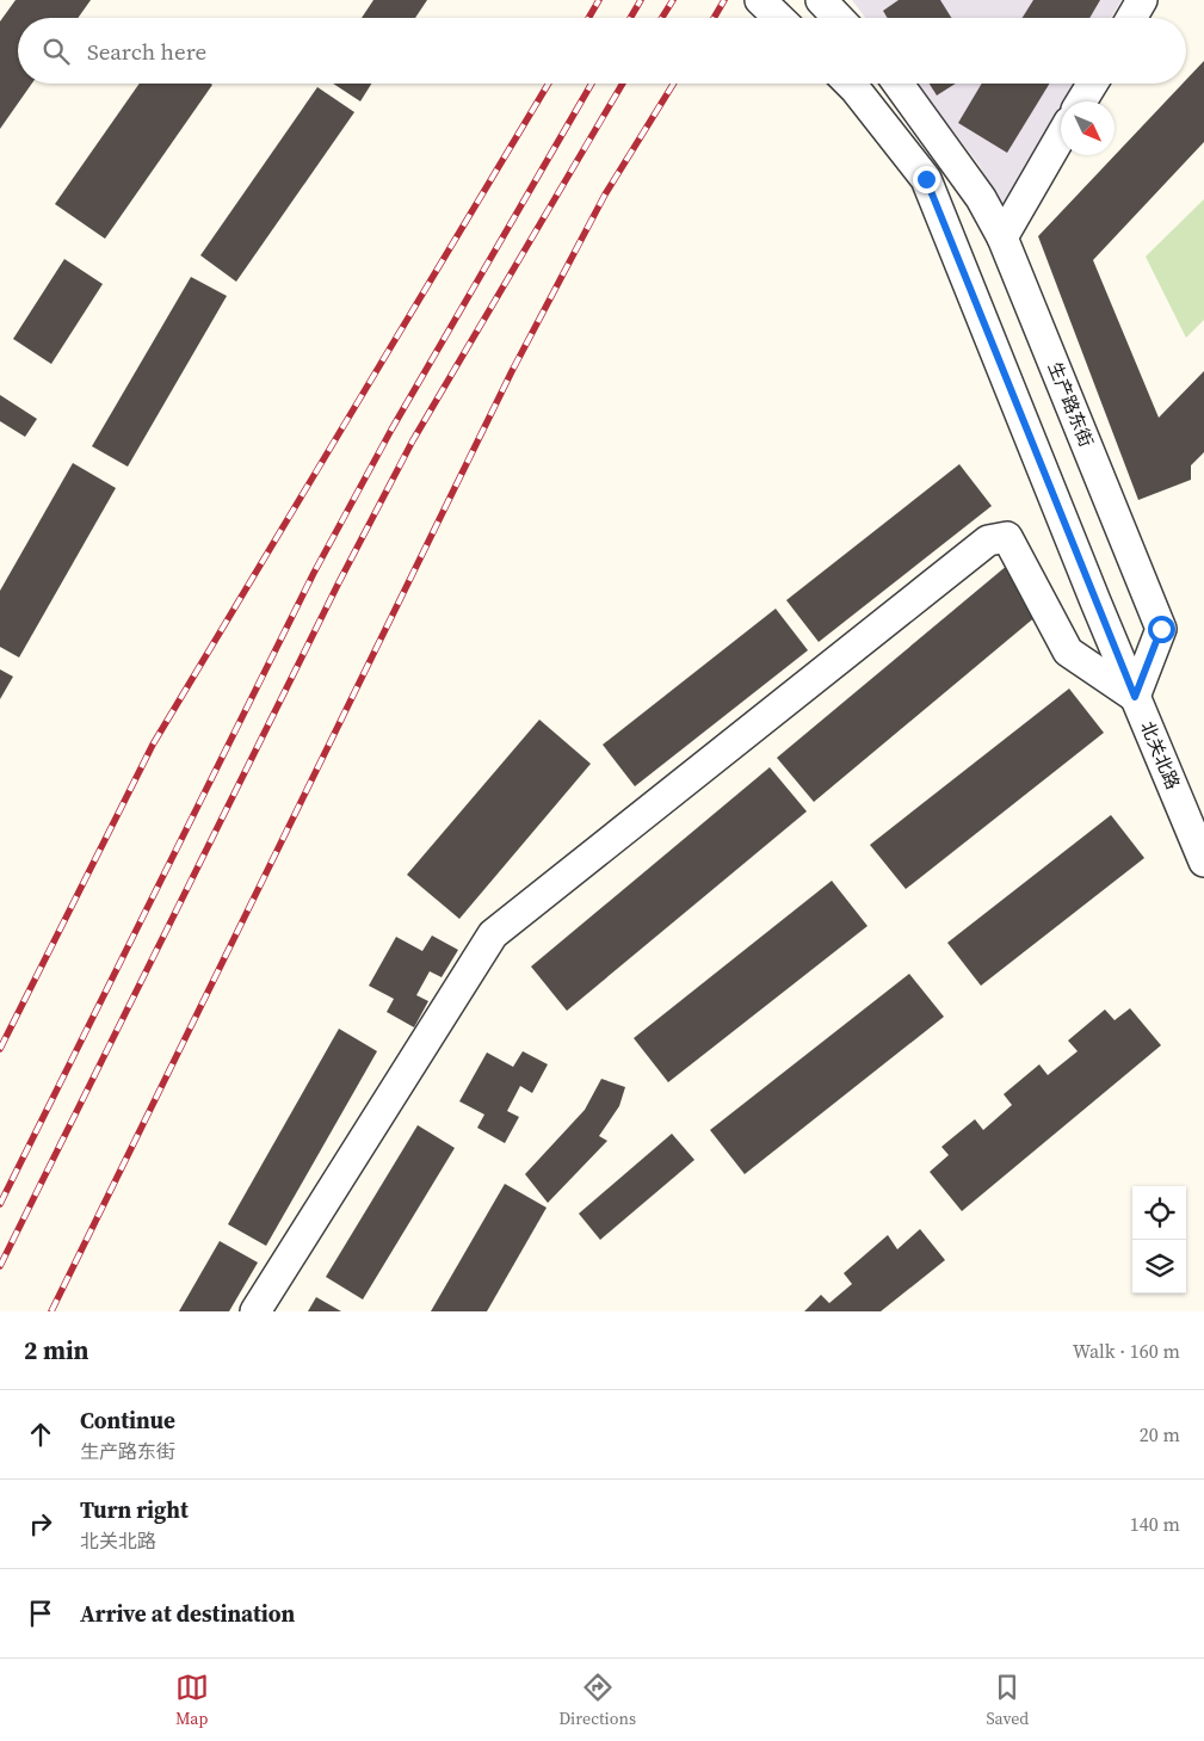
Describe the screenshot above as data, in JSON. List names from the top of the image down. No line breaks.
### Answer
{"streets":{"street":["生产路东街","北关北路"]},"crossings":[["生产路东街","北关北路"]],"north":"bottom right","page":{"search":"Search here","heading":["2 min","Walk · 160 m"],"list":[["Continue","生产路东街","20 m"],["Turn right","北关北路","140 m"],"Arrive at destination"],"nav":["Map","Directions","Saved"]}}
